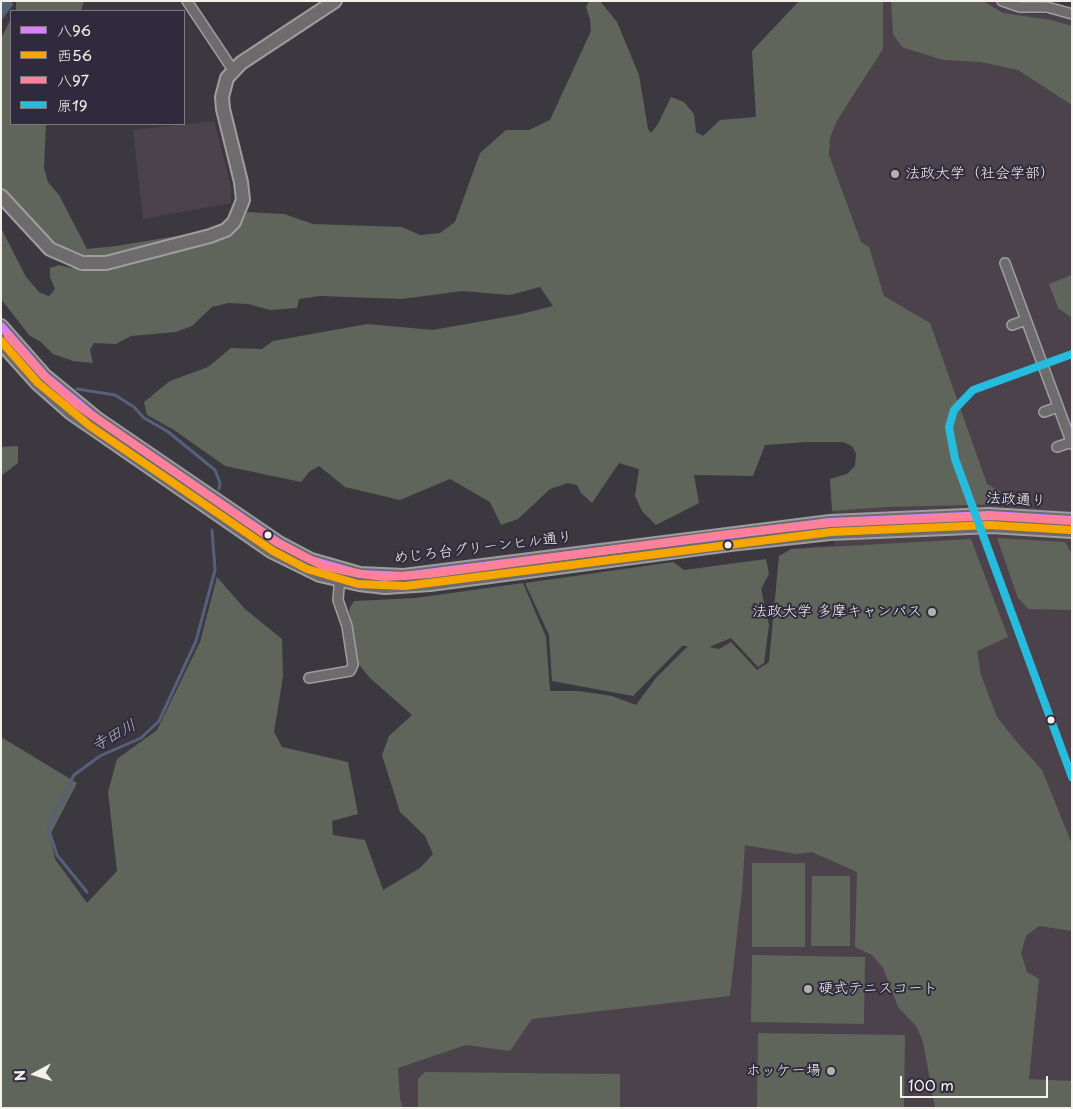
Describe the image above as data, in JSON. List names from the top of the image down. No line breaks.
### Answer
{"streets":{"street":["法政通り","めじろ台グリーンヒル通り"]},"crossings":[["法政通り","めじろ台グリーンヒル通り"]],"water":["寺田川"],"places":["法政大学（社会学部）","法政大学 多摩キャンパス","硬式テニスコート","ホッケー場"],"lines":["transit line 八96","transit line 八97","transit line 西56","transit line 原19"],"legend":["八96","西56","八97","原19"],"scale_bar":"100 m","north":"left"}
